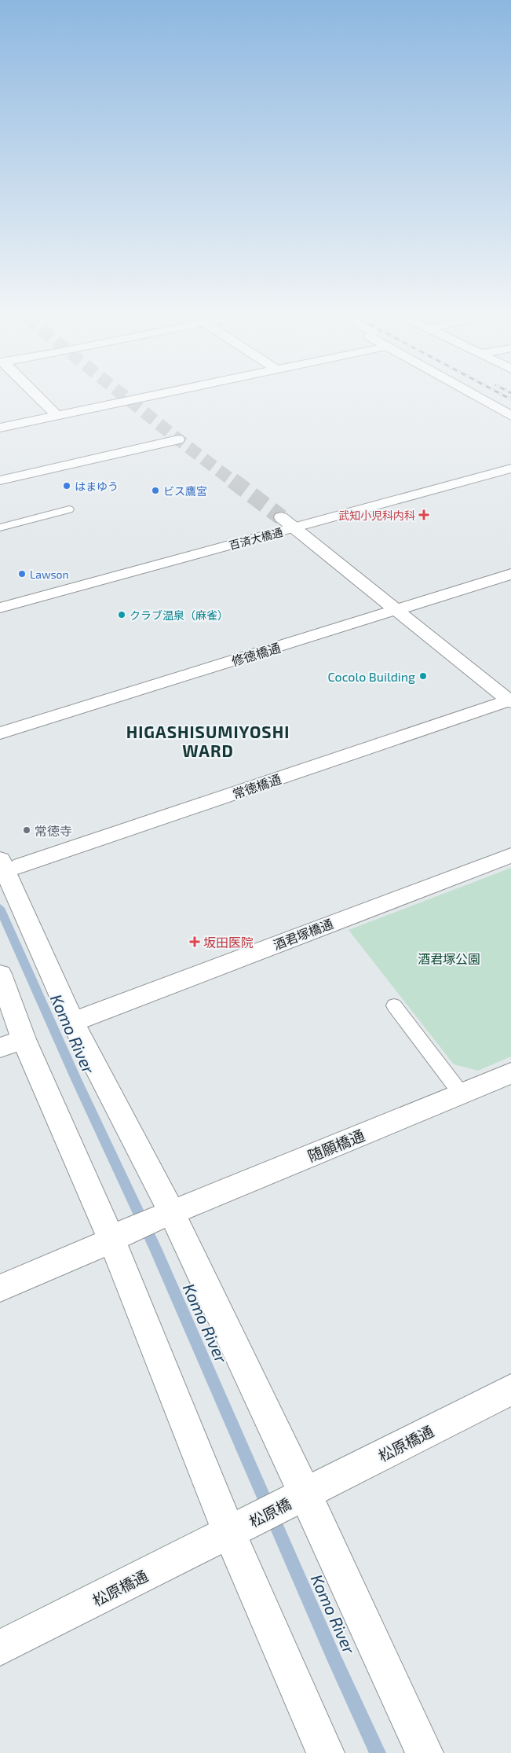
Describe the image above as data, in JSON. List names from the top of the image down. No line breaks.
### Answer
{"streets":{"street":["百済大橋通","修徳橋通","常徳橋通","酒君塚橋通","随願橋通","松原橋通","松原橋"]},"crossings":[["松原橋通","松原橋"]],"districts":["HIGASHISUMIYOSHI WARD"],"water":["Komo River"],"parks":["酒君塚公園"],"places":{"other":["はまゆう","ビス鷹宮","Lawson","クラブ温泉（麻雀）","Cocolo Building","常徳寺"],"health":["武知小児科内科","坂田医院"]}}
